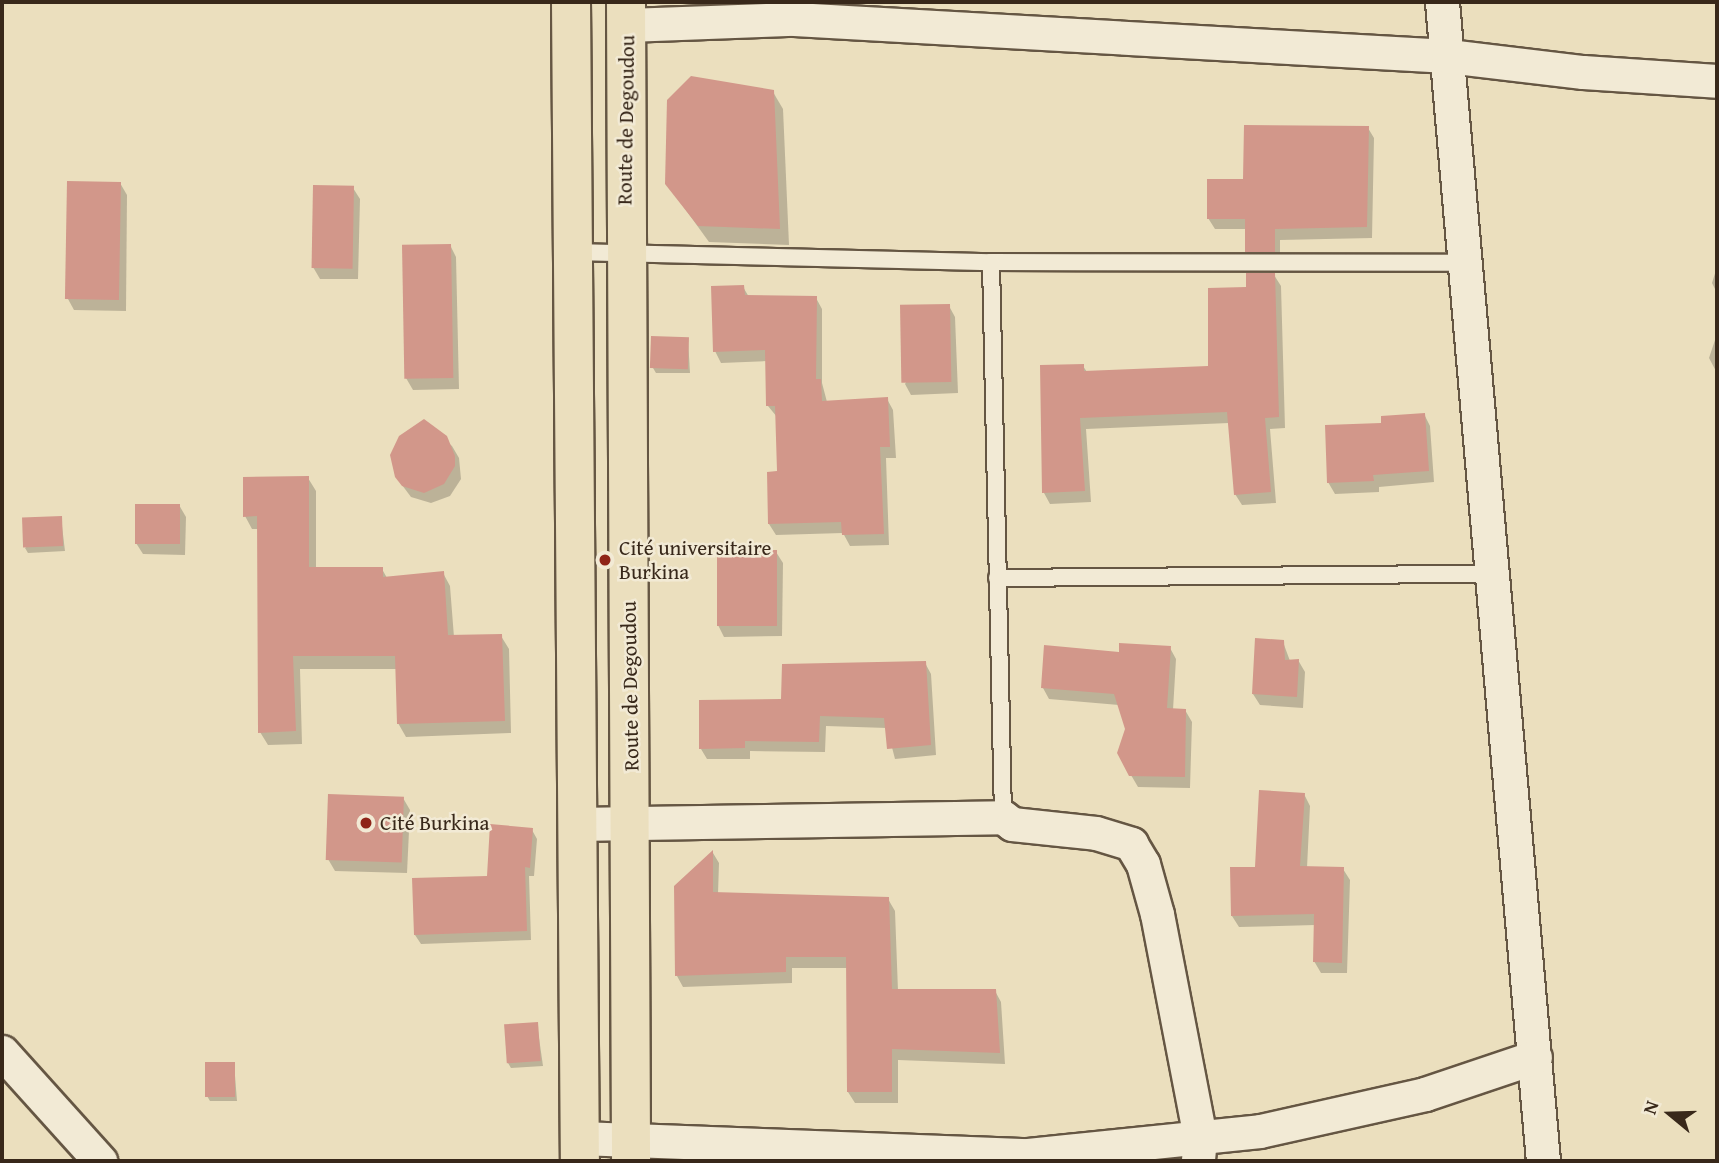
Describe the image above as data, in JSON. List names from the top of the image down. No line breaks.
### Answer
{"streets":{"main road":["Route de Degoudou"]},"places":["Cité universitaire Burkina","Cité Burkina"],"north":"left"}
